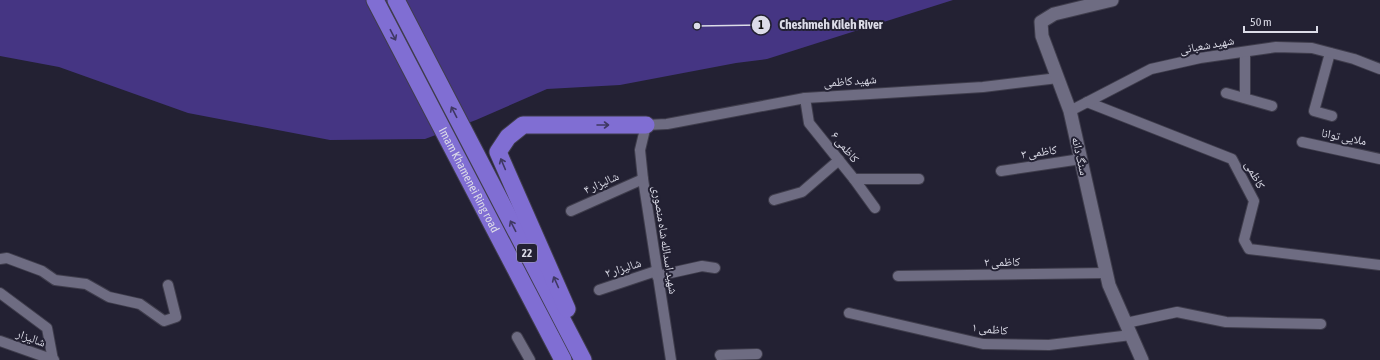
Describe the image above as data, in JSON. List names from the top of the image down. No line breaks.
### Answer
{"streets":{"highway":["Imam Khamenei Ring road","22"],"street":["شهید شعبانی","شهید کاظمی","ملایی توانا","کاظمی ۶","کاظمی ۳","سنگ دانه","کاظمی","شالیزار ۴","شهید اسدالله شاه منصوری","کاظمی ۲","شالیزار ۲","کاظمی ۱","شالیزار"]},"crossings":[["شهید شعبانی","سنگ دانه"],["شهید شعبانی","کاظمی"],["شهید کاظمی","کاظمی ۶"],["شهید کاظمی","سنگ دانه"],["شهید کاظمی","شهید اسدالله شاه منصوری"],["کاظمی ۳","سنگ دانه"],["سنگ دانه","کاظمی ۲"],["سنگ دانه","کاظمی ۱"],["شالیزار ۴","شهید اسدالله شاه منصوری"],["شهید اسدالله شاه منصوری","شالیزار ۲"]],"places":["Cheshmeh Kileh River"],"scale_bar":"50 m"}
